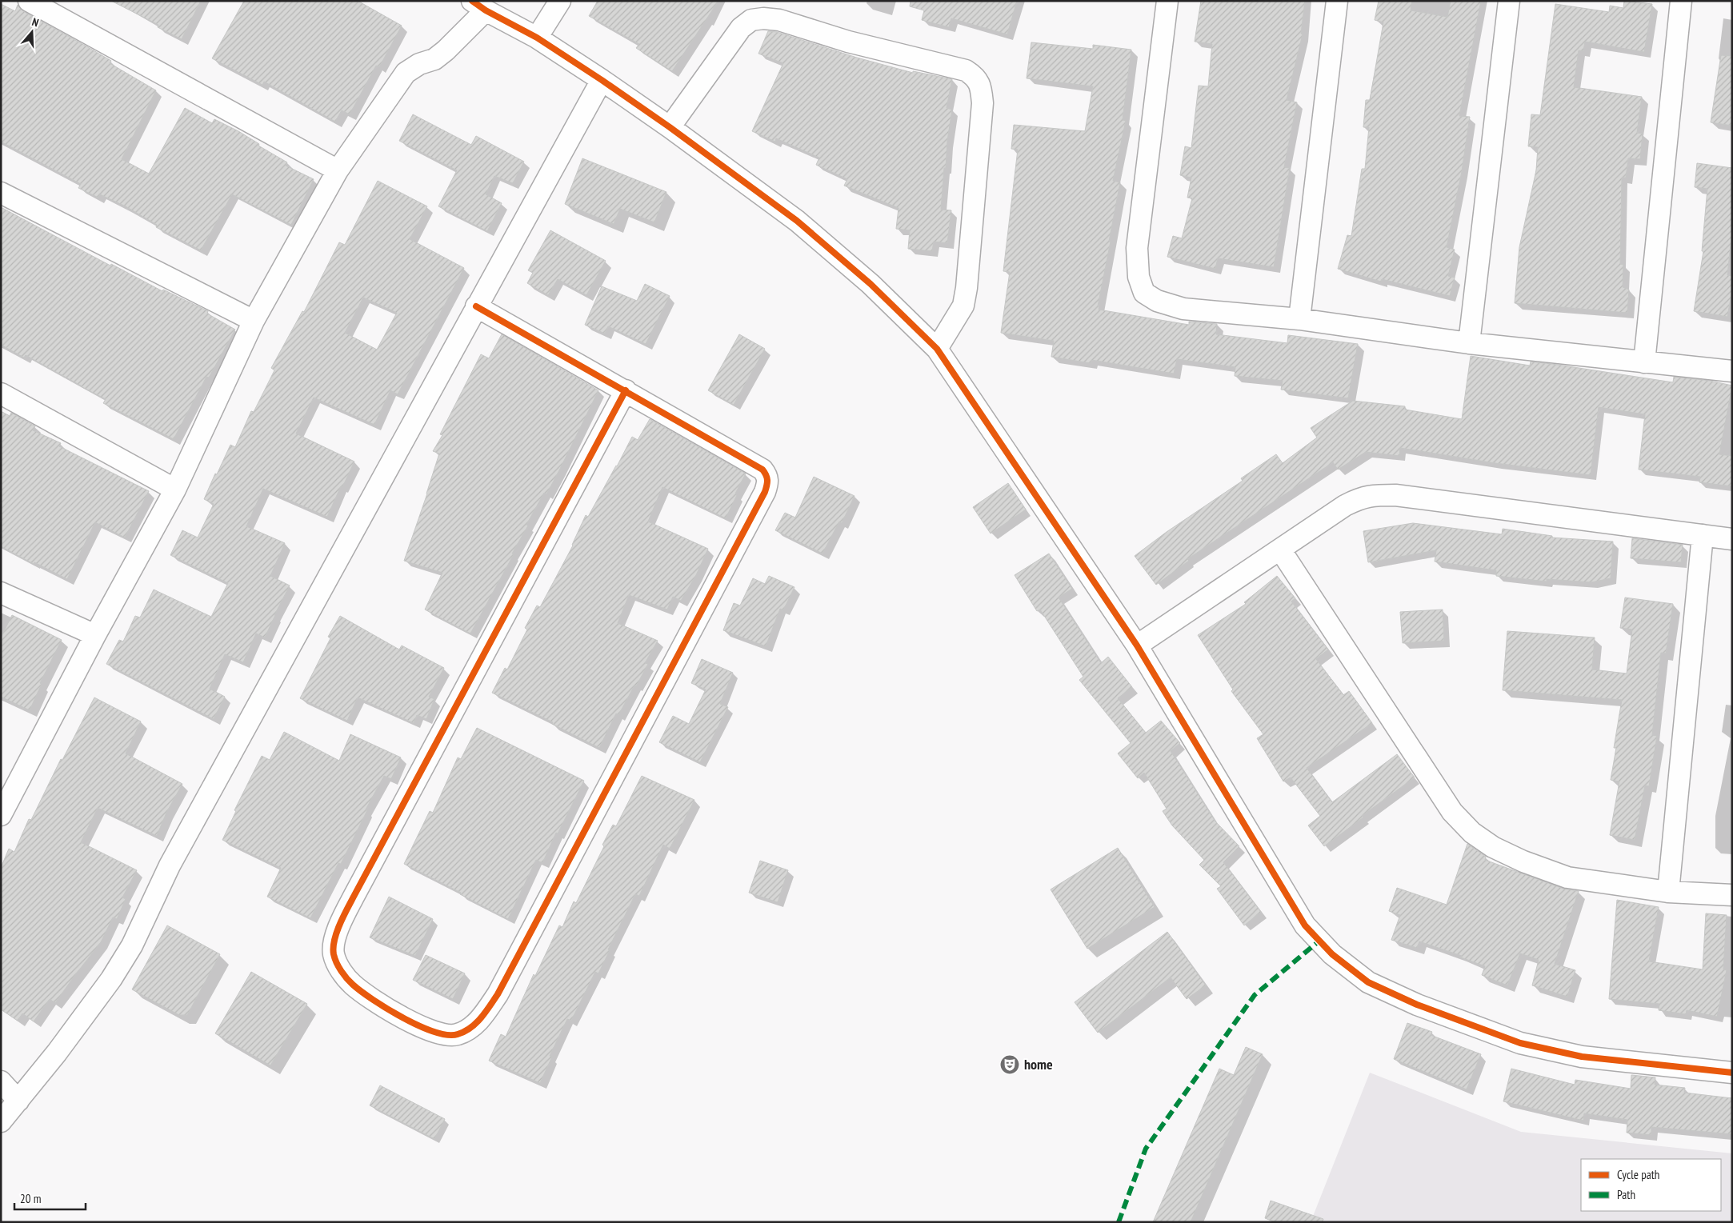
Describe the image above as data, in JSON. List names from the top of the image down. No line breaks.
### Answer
{"places":{"theatre":["home"]},"legend":["Cycle path","Path"],"scale_bar":"20 m","north":"top"}
